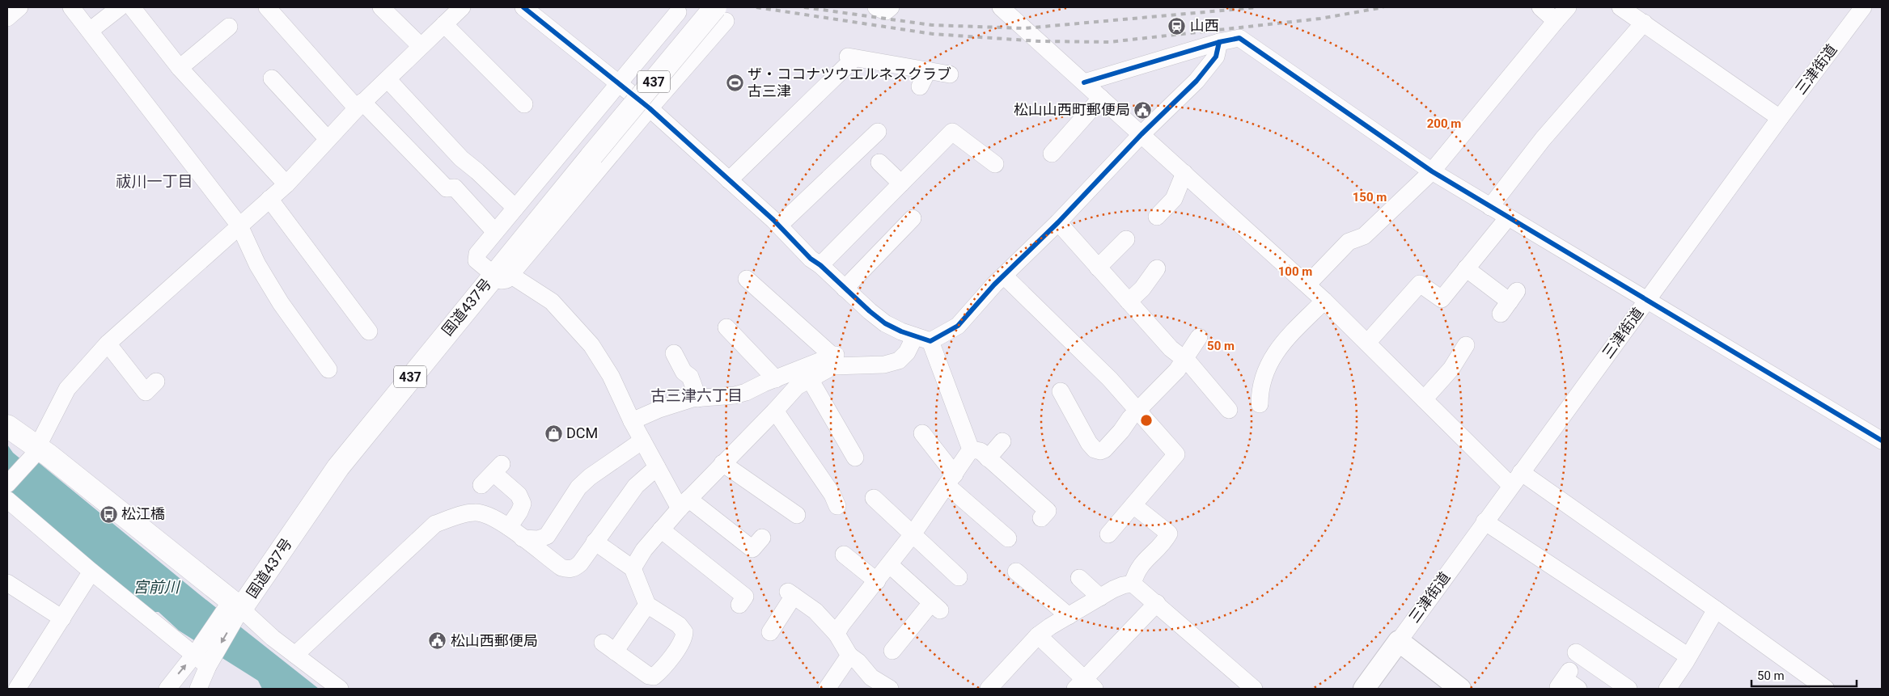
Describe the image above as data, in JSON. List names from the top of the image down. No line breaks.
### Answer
{"streets":{"highway":["437","国道437号"],"street":["三津街道"]},"districts":["祓川一丁目","古三津六丁目"],"water":["宮前川"],"places":{"station":["山西"],"sports":["ザ・ココナツウエルネスクラブ 古三津"],"public building":["松山山西町郵便局","松山西郵便局"],"shop":["DCM"],"bus stop":["松江橋"]},"scale_bar":"50 m","rings":["200 m","150 m","100 m","50 m"]}
